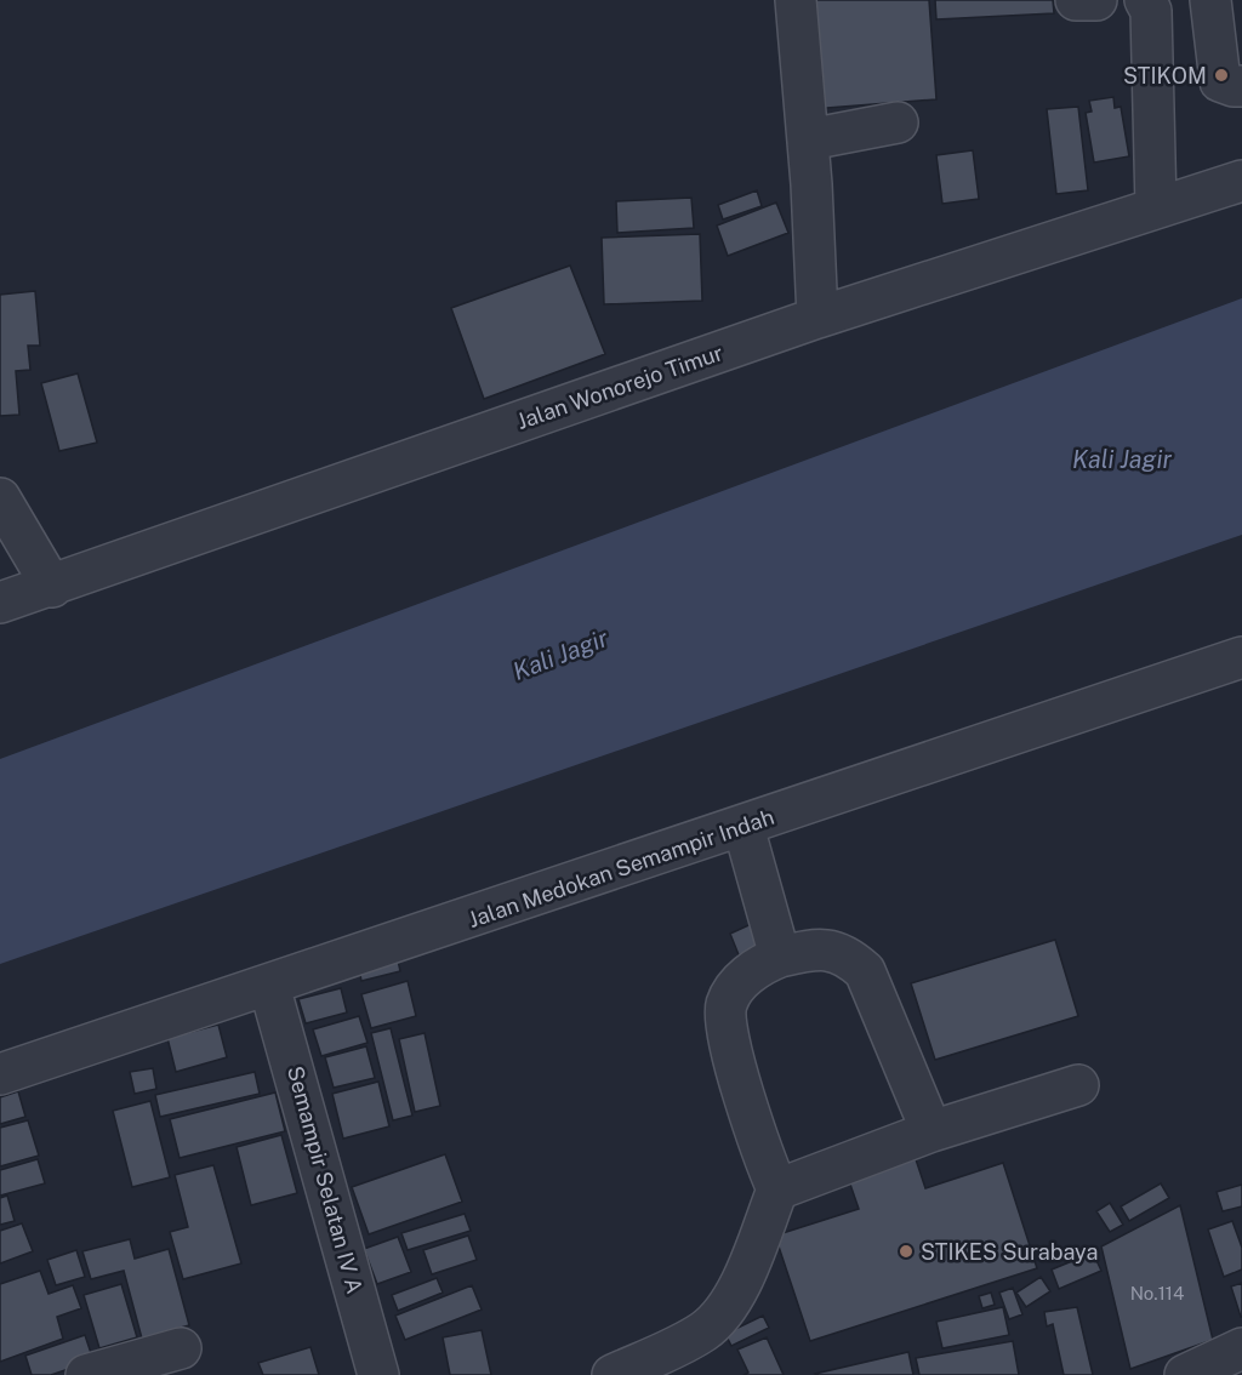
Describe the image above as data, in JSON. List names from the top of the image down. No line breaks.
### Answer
{"streets":{"street":["Jalan Wonorejo Timur","Jalan Medokan Semampir Indah","Semampir Selatan IV A"]},"crossings":[["Jalan Medokan Semampir Indah","Semampir Selatan IV A"]],"water":["Kali Jagir"],"places":["STIKOM","STIKES Surabaya"],"house_numbers":["No.114"]}
